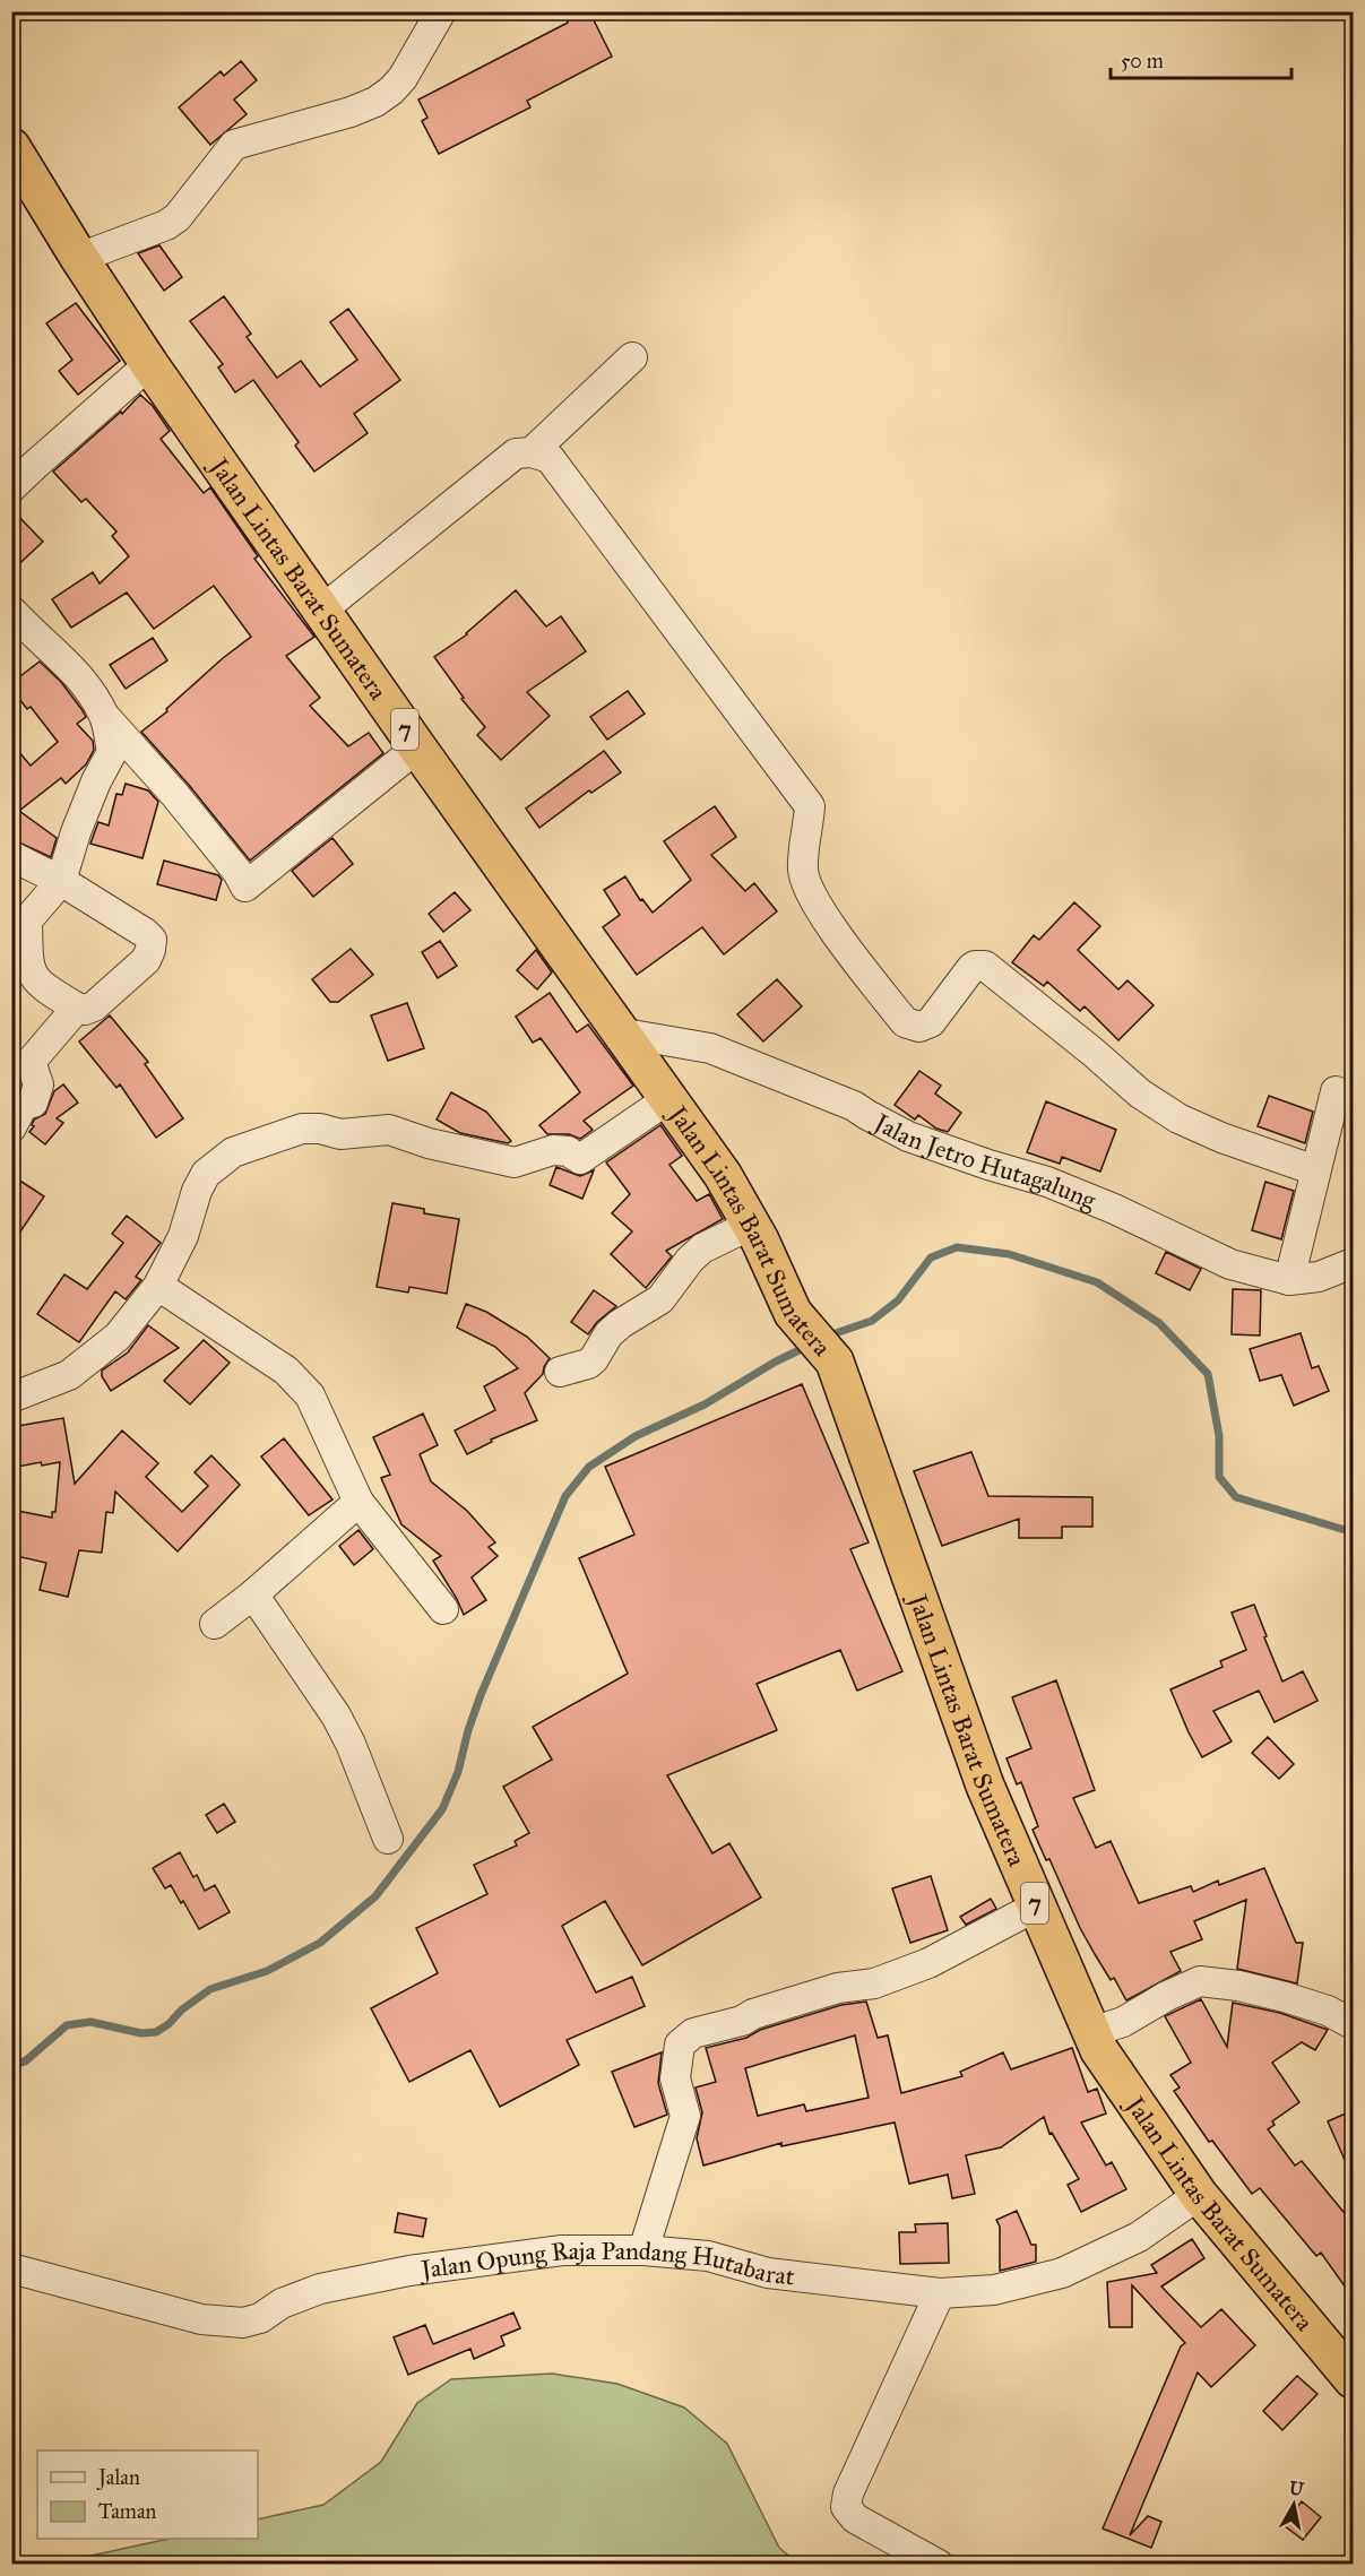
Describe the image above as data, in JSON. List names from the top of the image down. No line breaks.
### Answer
{"streets":{"highway":["Jalan Lintas Barat Sumatera","7"],"street":["Jalan Jetro Hutagalung","Jalan Opung Raja Pandang Hutabarat"]},"crossings":[["Jalan Lintas Barat Sumatera","Jalan Jetro Hutagalung"],["Jalan Lintas Barat Sumatera","Jalan Opung Raja Pandang Hutabarat"]],"legend":["Jalan","Taman"],"scale_bar":"50 m","north":"top"}
